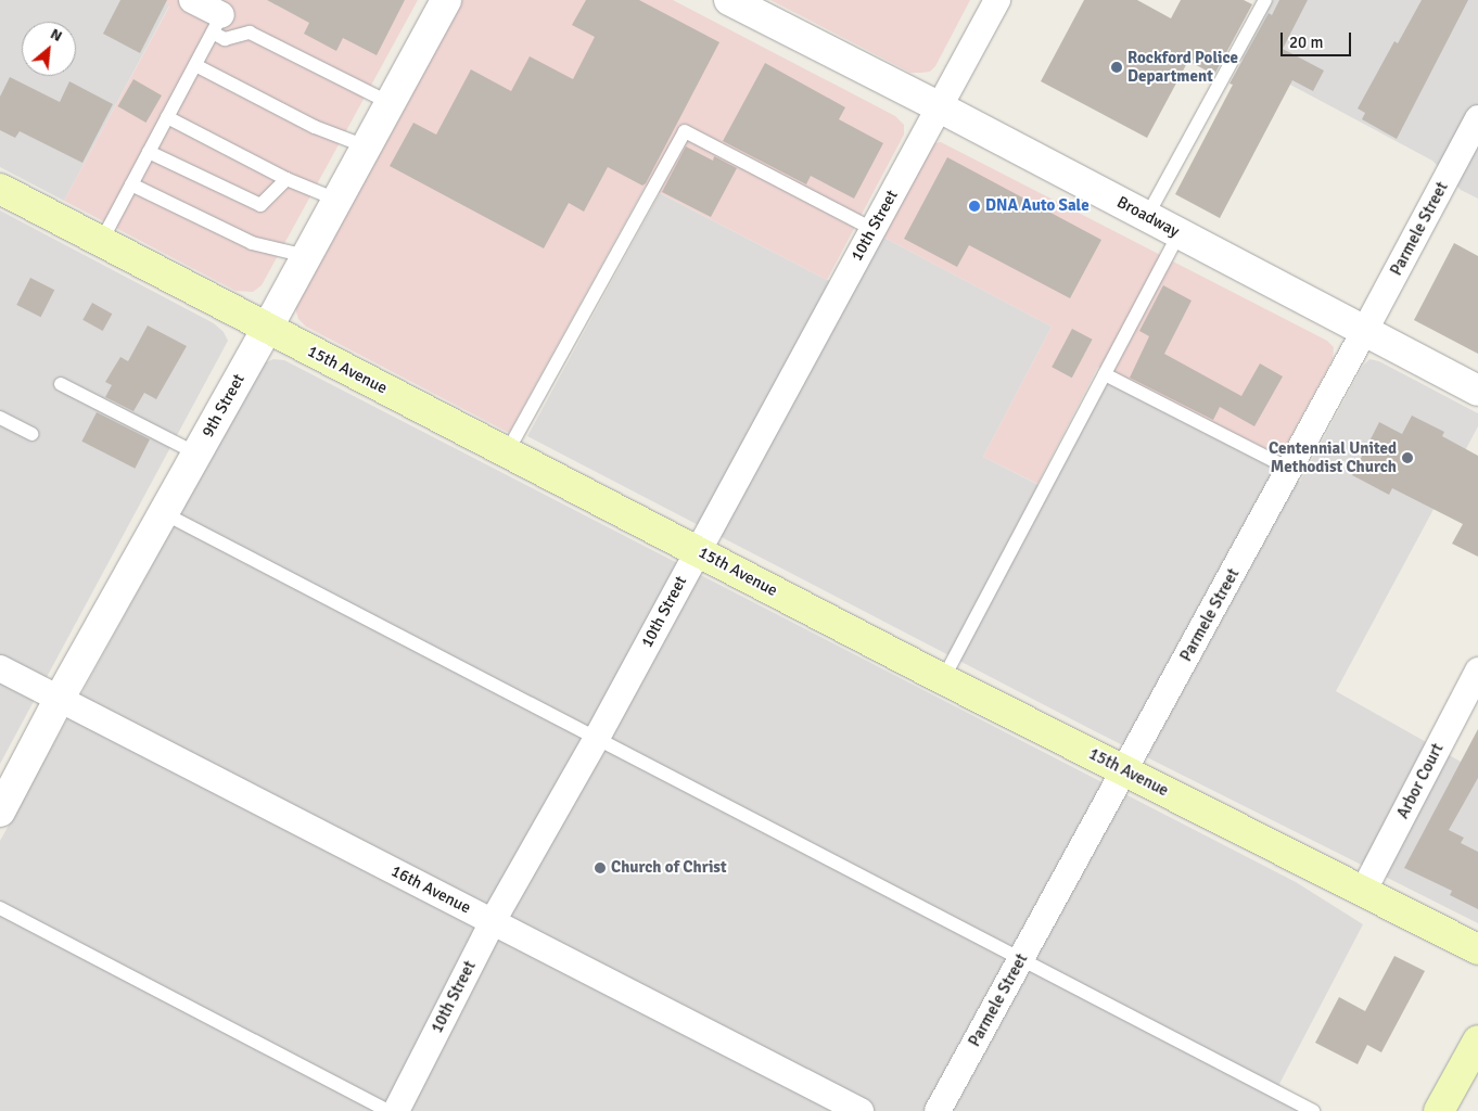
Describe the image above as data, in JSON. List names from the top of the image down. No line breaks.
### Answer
{"streets":{"main road":["15th Avenue"],"street":["Broadway","10th Street","Parmele Street","9th Street","Arbor Court","16th Avenue"]},"crossings":[["Broadway","10th Street"],["Broadway","Parmele Street"],["10th Street","15th Avenue"],["10th Street","16th Avenue"],["Parmele Street","15th Avenue"],["15th Avenue","9th Street"],["15th Avenue","Arbor Court"],["9th Street","16th Avenue"]],"places":["Rockford Police Department","DNA Auto Sale","Centennial United Methodist Church","Church of Christ"],"scale_bar":"20 m","north":"top right"}
